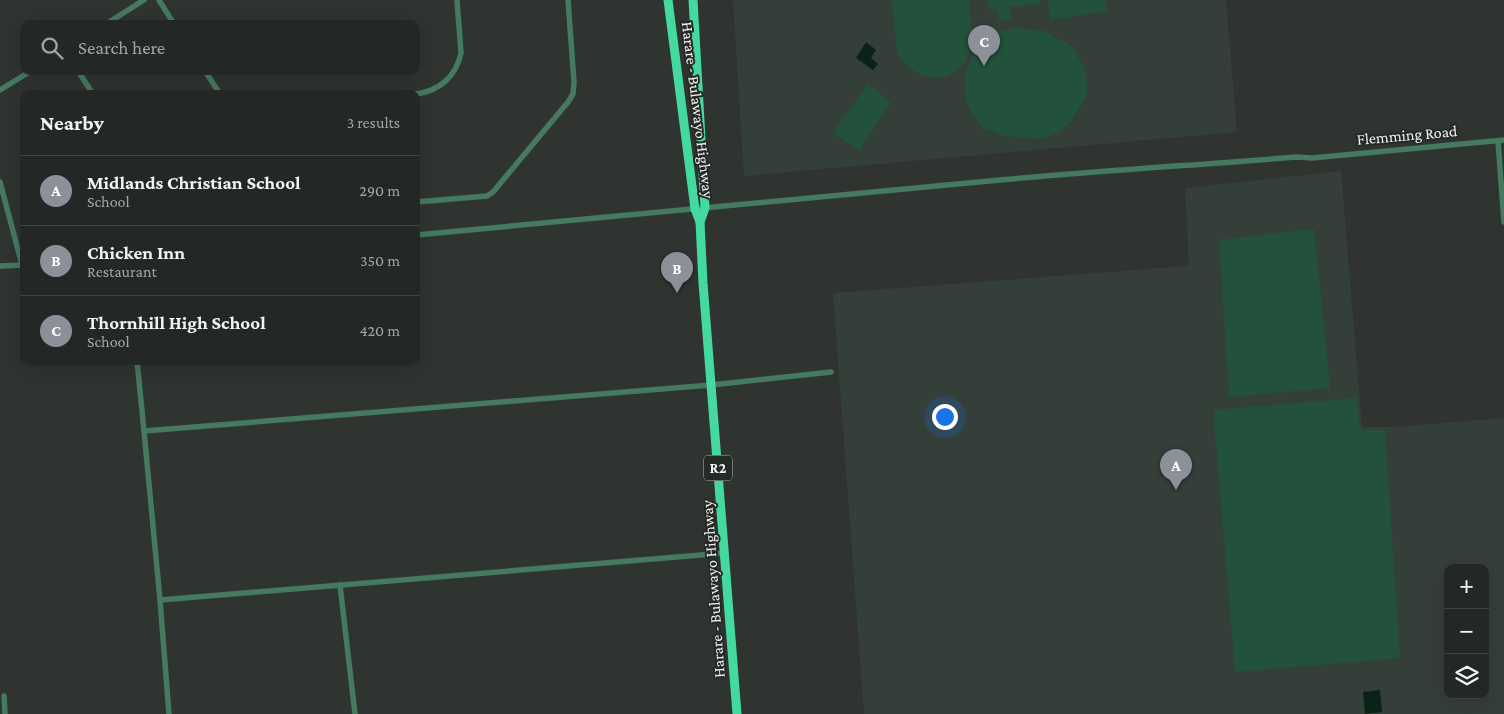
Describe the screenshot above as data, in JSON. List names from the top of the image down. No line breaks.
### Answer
{"streets":{"highway":["Harare - Bulawayo Highway","R2"],"street":["Flemming Road"]},"crossings":[["Harare - Bulawayo Highway","Flemming Road"]],"page":{"search":"Search here","pins":["C","B","A"],"heading":["Nearby","3 results"],"list":[{"mark":"A","name":"Midlands Christian School","note":"School","value":"290 m"},{"mark":"B","name":"Chicken Inn","note":"Restaurant","value":"350 m"},{"mark":"C","name":"Thornhill High School","note":"School","value":"420 m"}],"map_buttons":["+","−"]}}
